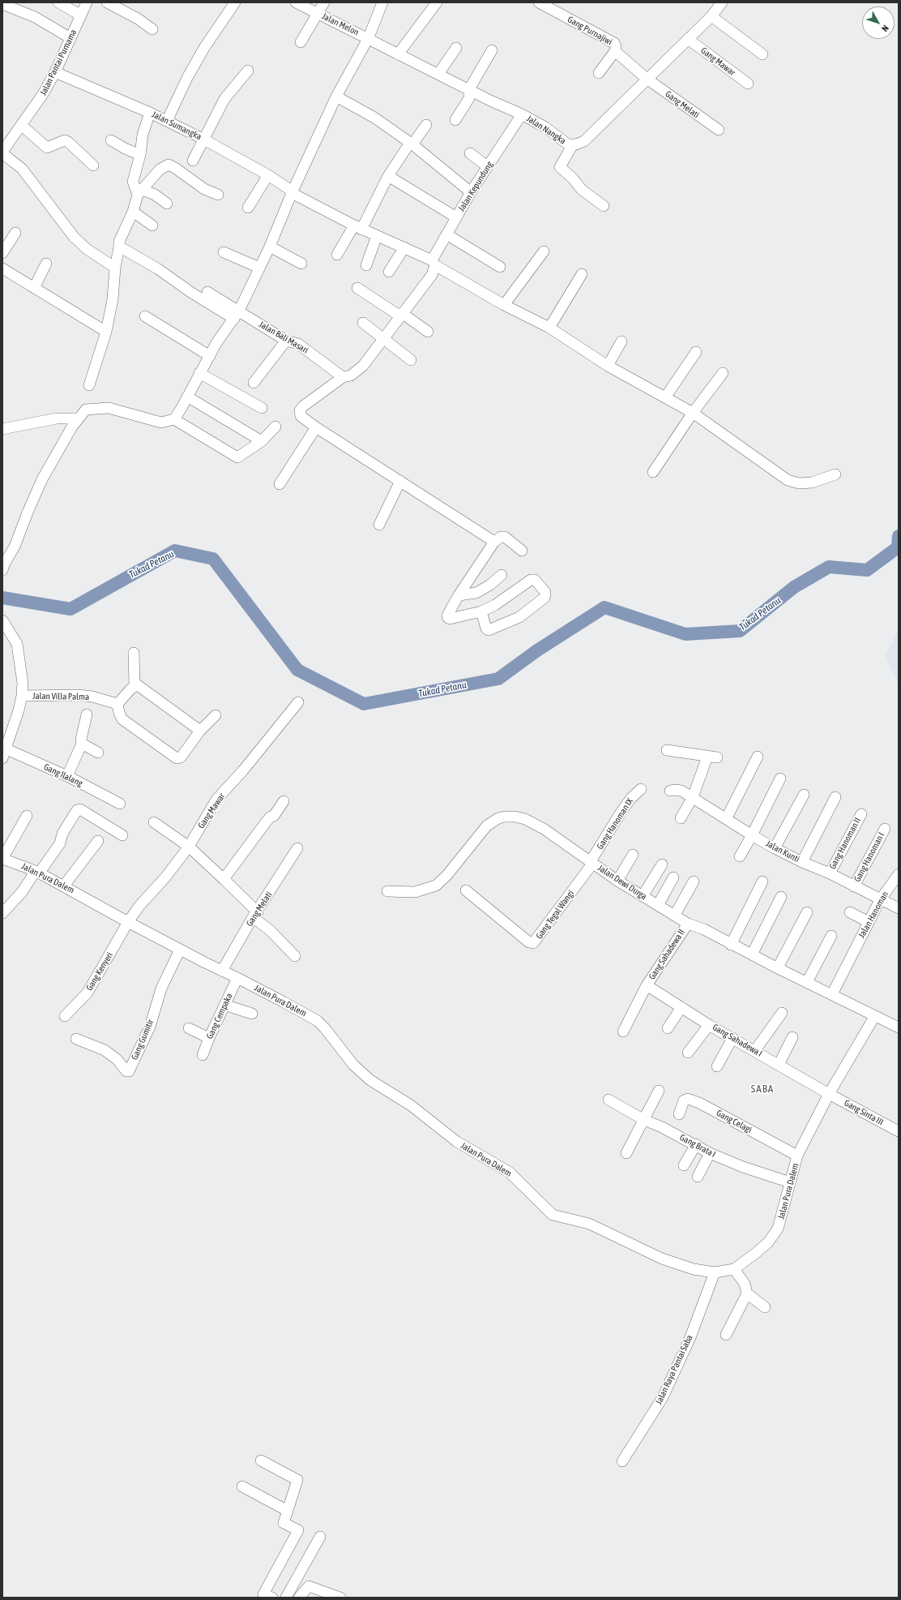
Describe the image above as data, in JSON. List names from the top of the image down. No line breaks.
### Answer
{"streets":{"street":["Jalan Melon","Gang Purnajiwi","Gang Mawar","Jalan Pantai Purnama","Gang Melati","Jalan Sumangka","Jalan Nangka","Jalan Kepundung","Jalan Bali Masari","Jalan Villa Palma","Gang Ilalang","Gang Hanoman IX","Gang Hanoman II","Jalan Kunti","Gang Hanoman I","Jalan Pura Dalem","Jalan Dewi Durga","Gang Tegal Wangi","Jalan Hanoman","Gang Sahadewa II","Gang Kenyeri","Gang Cempaka","Gang Gumitir","Gang Sahadewa I","Gang Sinta III","Gang Celagi","Gang Brata I","Jalan Raya Pantai Saba"]},"crossings":[["Jalan Melon","Jalan Nangka"],["Gang Purnajiwi","Gang Melati"],["Gang Purnajiwi","Jalan Nangka"],["Gang Mawar","Jalan Nangka"],["Gang Mawar","Jalan Pura Dalem"],["Gang Mawar","Gang Kenyeri"],["Jalan Pantai Purnama","Jalan Sumangka"],["Gang Melati","Jalan Nangka"],["Gang Melati","Jalan Pura Dalem"],["Jalan Sumangka","Jalan Kepundung"],["Jalan Nangka","Jalan Kepundung"],["Jalan Kepundung","Jalan Bali Masari"],["Gang Hanoman IX","Jalan Dewi Durga"],["Gang Hanoman IX","Gang Tegal Wangi"],["Gang Hanoman II","Jalan Kunti"],["Jalan Kunti","Gang Hanoman I"],["Jalan Kunti","Jalan Hanoman"],["Jalan Pura Dalem","Jalan Dewi Durga"],["Jalan Pura Dalem","Gang Kenyeri"],["Jalan Pura Dalem","Gang Cempaka"],["Jalan Pura Dalem","Gang Gumitir"],["Jalan Pura Dalem","Gang Sahadewa I"],["Jalan Pura Dalem","Gang Sinta III"],["Jalan Pura Dalem","Gang Celagi"],["Jalan Pura Dalem","Gang Brata I"],["Jalan Pura Dalem","Jalan Raya Pantai Saba"],["Jalan Dewi Durga","Gang Tegal Wangi"],["Jalan Dewi Durga","Jalan Hanoman"],["Jalan Dewi Durga","Gang Sahadewa II"],["Gang Sahadewa II","Gang Sahadewa I"],["Gang Sahadewa I","Gang Sinta III"]],"districts":["SABA"],"water":["Tukad Petanu"],"north":"bottom right"}
